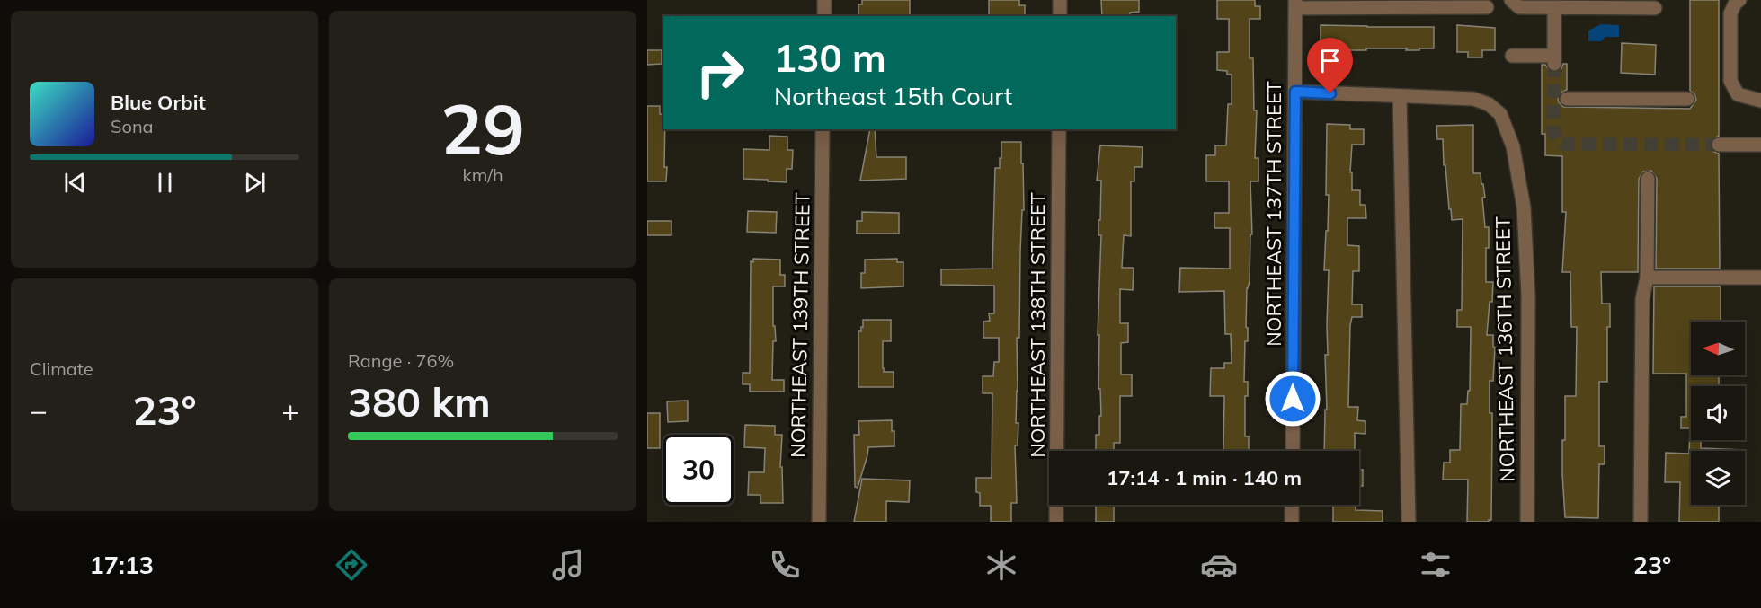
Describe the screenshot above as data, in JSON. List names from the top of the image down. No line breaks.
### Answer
{"streets":{"street":["NORTHEAST 137TH STREET","NORTHEAST 139TH STREET","NORTHEAST 138TH STREET","NORTHEAST 136TH STREET"]},"north":"left","page":{"tile":[["29","km/h"],"Climate",["Range · 76%","380 km"]],"turn":["130 m","Northeast 15th Court"],"song":["Blue Orbit","Sona"],"heat":["−","23°","+"],"limit":"30","trip":"17:14 · 1 min · 140 m","tabs":["17:13","23°"]}}
